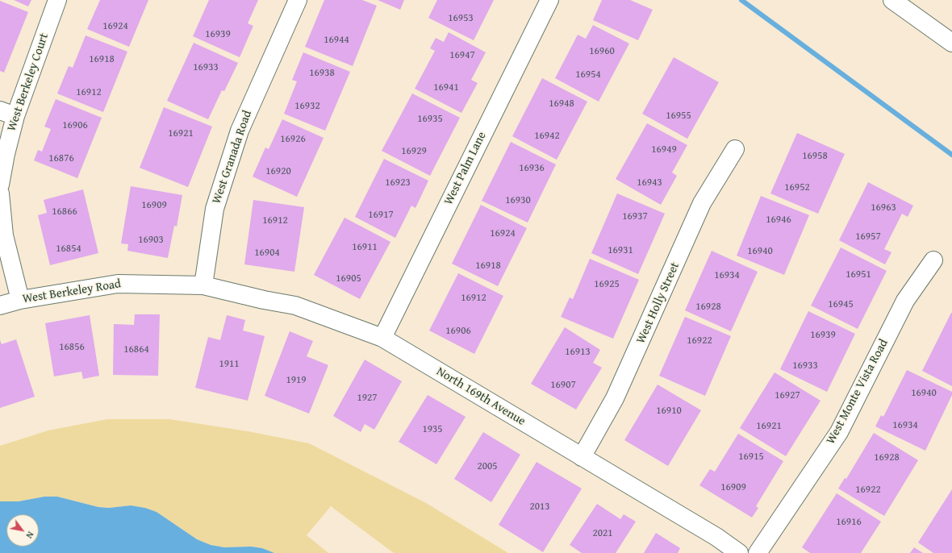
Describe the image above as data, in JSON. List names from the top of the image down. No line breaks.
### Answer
{"streets":{"main road":["West Berkeley Court","West Granada Road","West Palm Lane","West Berkeley Road","West Holly Street","West Monte Vista Road","North 169th Avenue"]},"crossings":[["West Granada Road","West Berkeley Road"],["West Granada Road","North 169th Avenue"],["West Palm Lane","North 169th Avenue"],["West Berkeley Road","North 169th Avenue"],["West Holly Street","North 169th Avenue"]],"house_numbers":["16953","16924","16939","16944","16960","16947","16918","16933","16938","16954","16941","16912","16948","16932","16955","16935","16906","16921","16942","16926","16949","16929","16958","16876","16936","16920","16923","16943","16952","16930","16909","16963","16866","16917","16937","16946","16912","16924","16957","16903","16911","16854","16931","16940","16904","16918","16951","16934","16905","16925","16912","16945","16928","16906","16939","16922","16856","16864","16913","1911","16933","1919","16907","16940","16927","1927","16910","16934","16921","1935","16915","16928","2005","16909","16922","2013","16916","2021"],"north":"bottom right"}
